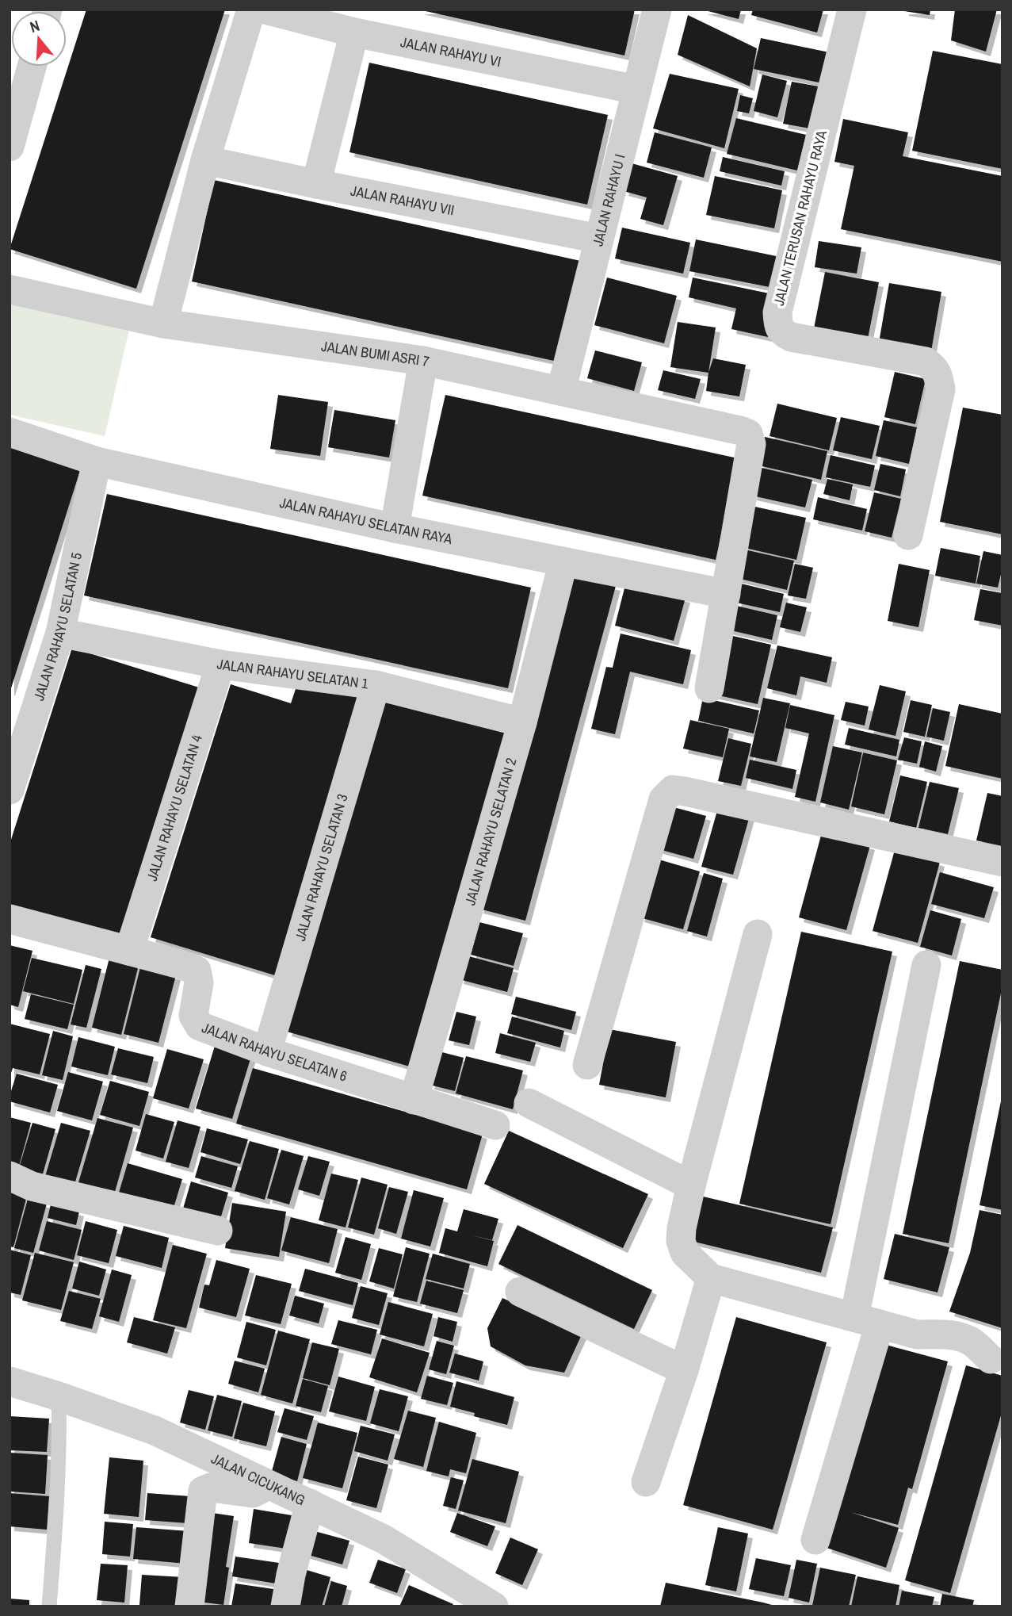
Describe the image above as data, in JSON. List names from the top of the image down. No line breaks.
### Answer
{"streets":{"street":["JALAN RAHAYU VI","JALAN RAHAYU VII","JALAN RAHAYU I","JALAN TERUSAN RAHAYU RAYA","JALAN BUMI ASRI 7","JALAN RAHAYU SELATAN RAYA","JALAN RAHAYU SELATAN 5","JALAN RAHAYU SELATAN 1","JALAN RAHAYU SELATAN 4","JALAN RAHAYU SELATAN 2","JALAN RAHAYU SELATAN 3","JALAN RAHAYU SELATAN 6","JALAN CICUKANG"]},"crossings":[["JALAN RAHAYU VI","JALAN RAHAYU I"],["JALAN RAHAYU VII","JALAN RAHAYU I"],["JALAN RAHAYU I","JALAN BUMI ASRI 7"],["JALAN BUMI ASRI 7","JALAN RAHAYU SELATAN RAYA"],["JALAN RAHAYU SELATAN RAYA","JALAN RAHAYU SELATAN 5"],["JALAN RAHAYU SELATAN RAYA","JALAN RAHAYU SELATAN 2"],["JALAN RAHAYU SELATAN 5","JALAN RAHAYU SELATAN 1"],["JALAN RAHAYU SELATAN 1","JALAN RAHAYU SELATAN 4"],["JALAN RAHAYU SELATAN 1","JALAN RAHAYU SELATAN 2"],["JALAN RAHAYU SELATAN 1","JALAN RAHAYU SELATAN 3"],["JALAN RAHAYU SELATAN 4","JALAN RAHAYU SELATAN 6"],["JALAN RAHAYU SELATAN 2","JALAN RAHAYU SELATAN 6"],["JALAN RAHAYU SELATAN 3","JALAN RAHAYU SELATAN 6"]],"north":"top"}
